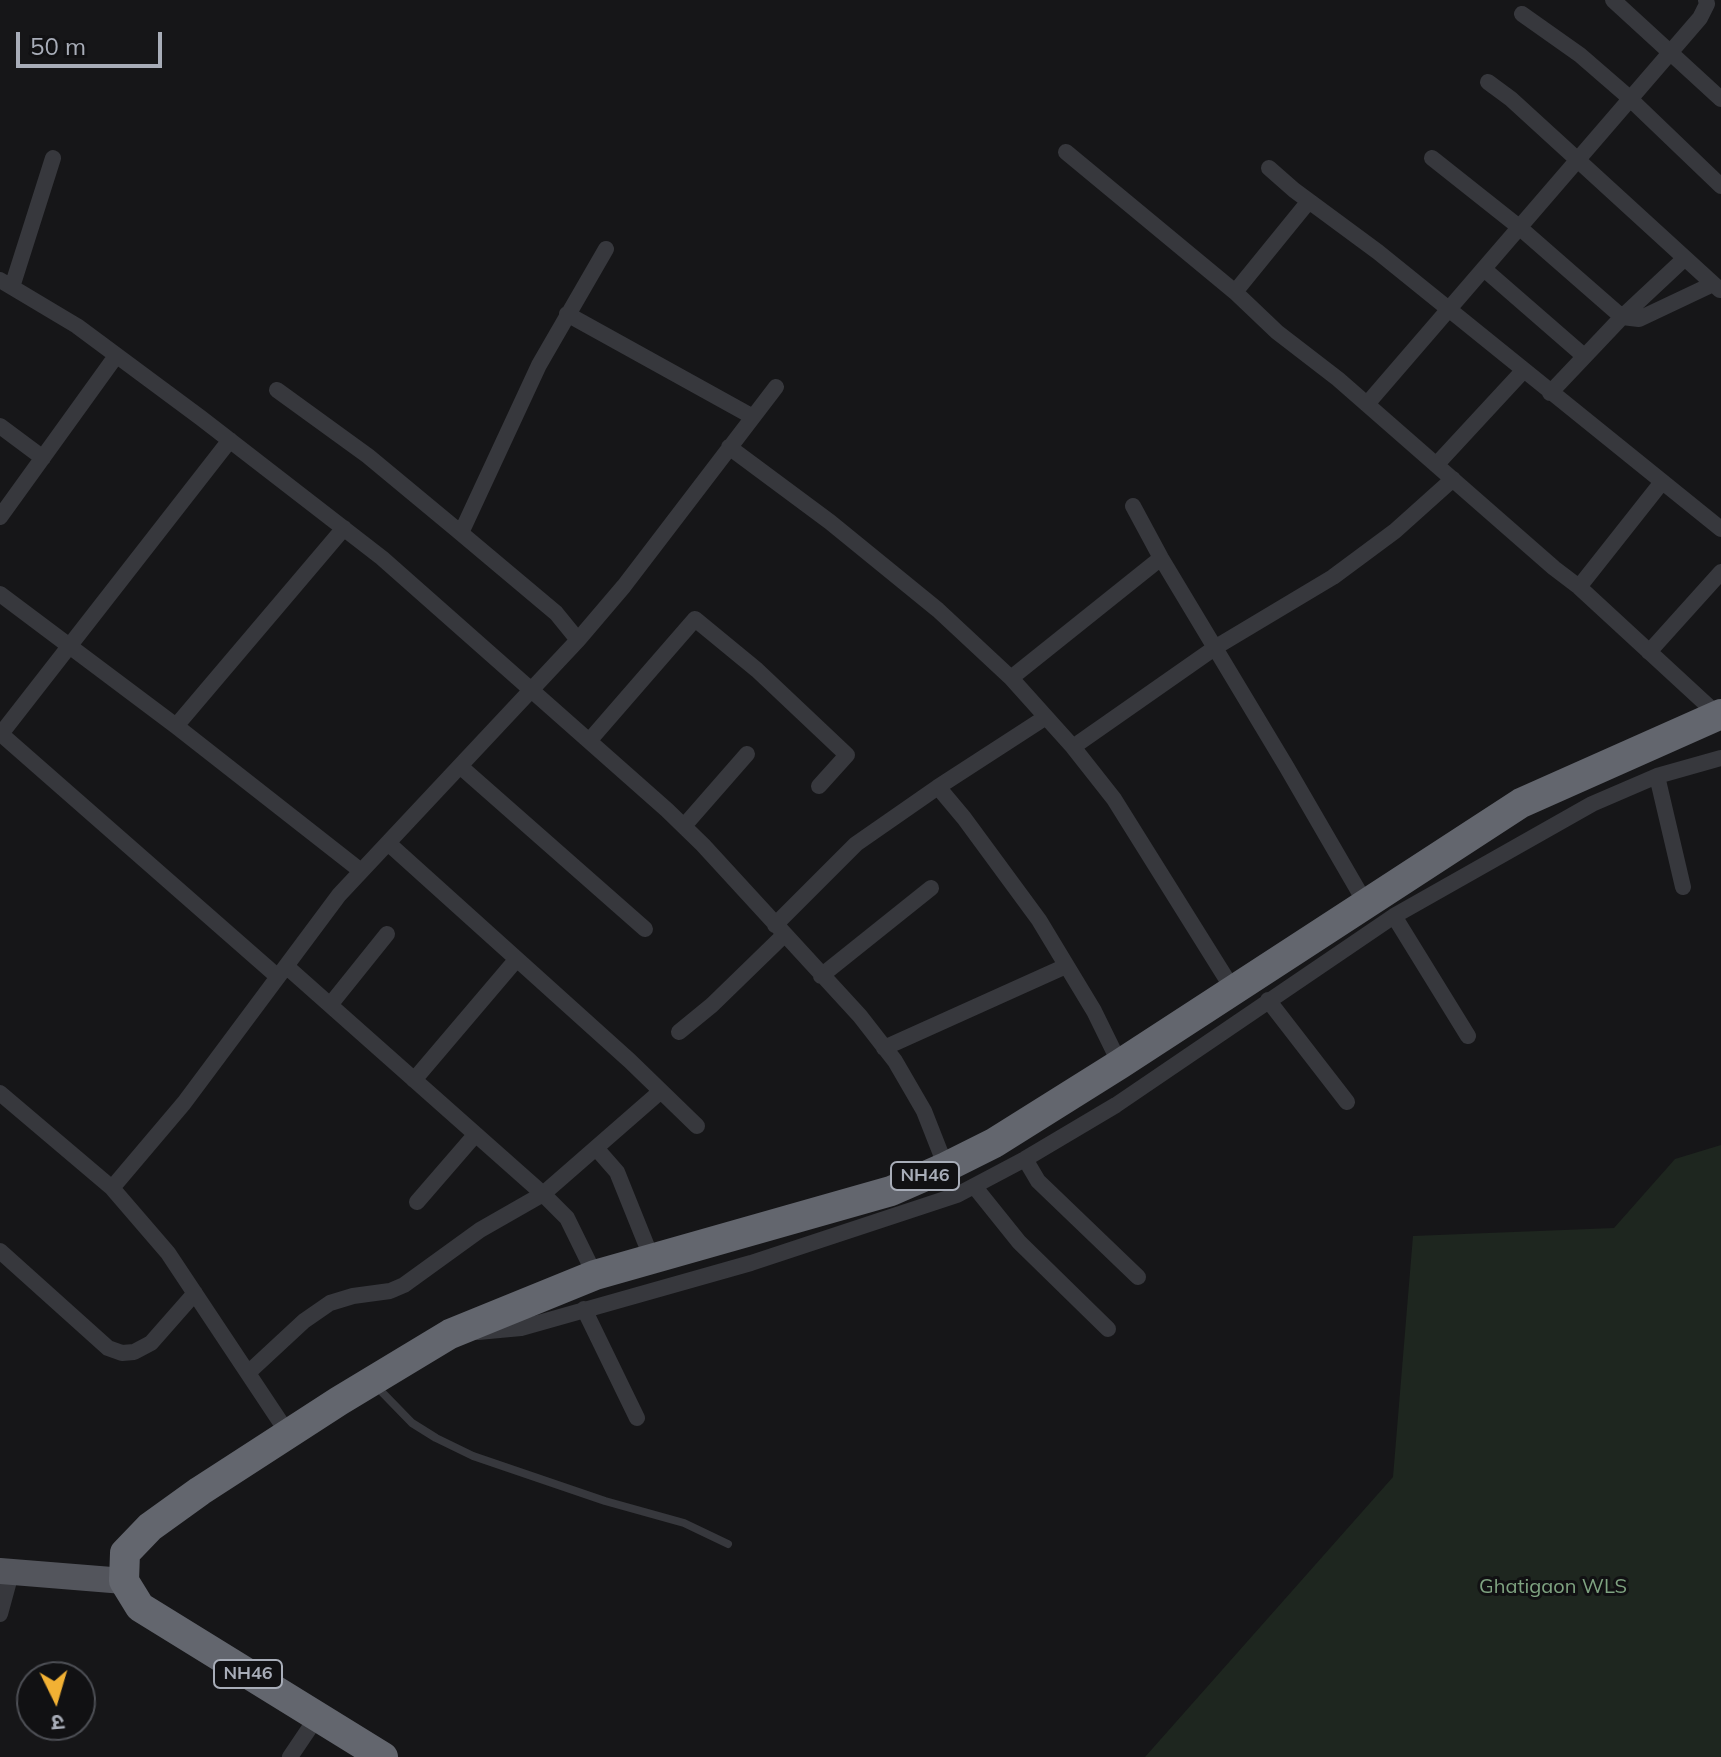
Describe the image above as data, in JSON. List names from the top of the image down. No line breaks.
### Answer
{"streets":{"highway":["NH46"]},"parks":["Ghatigaon WLS"],"scale_bar":"50 m","north":"bottom"}
